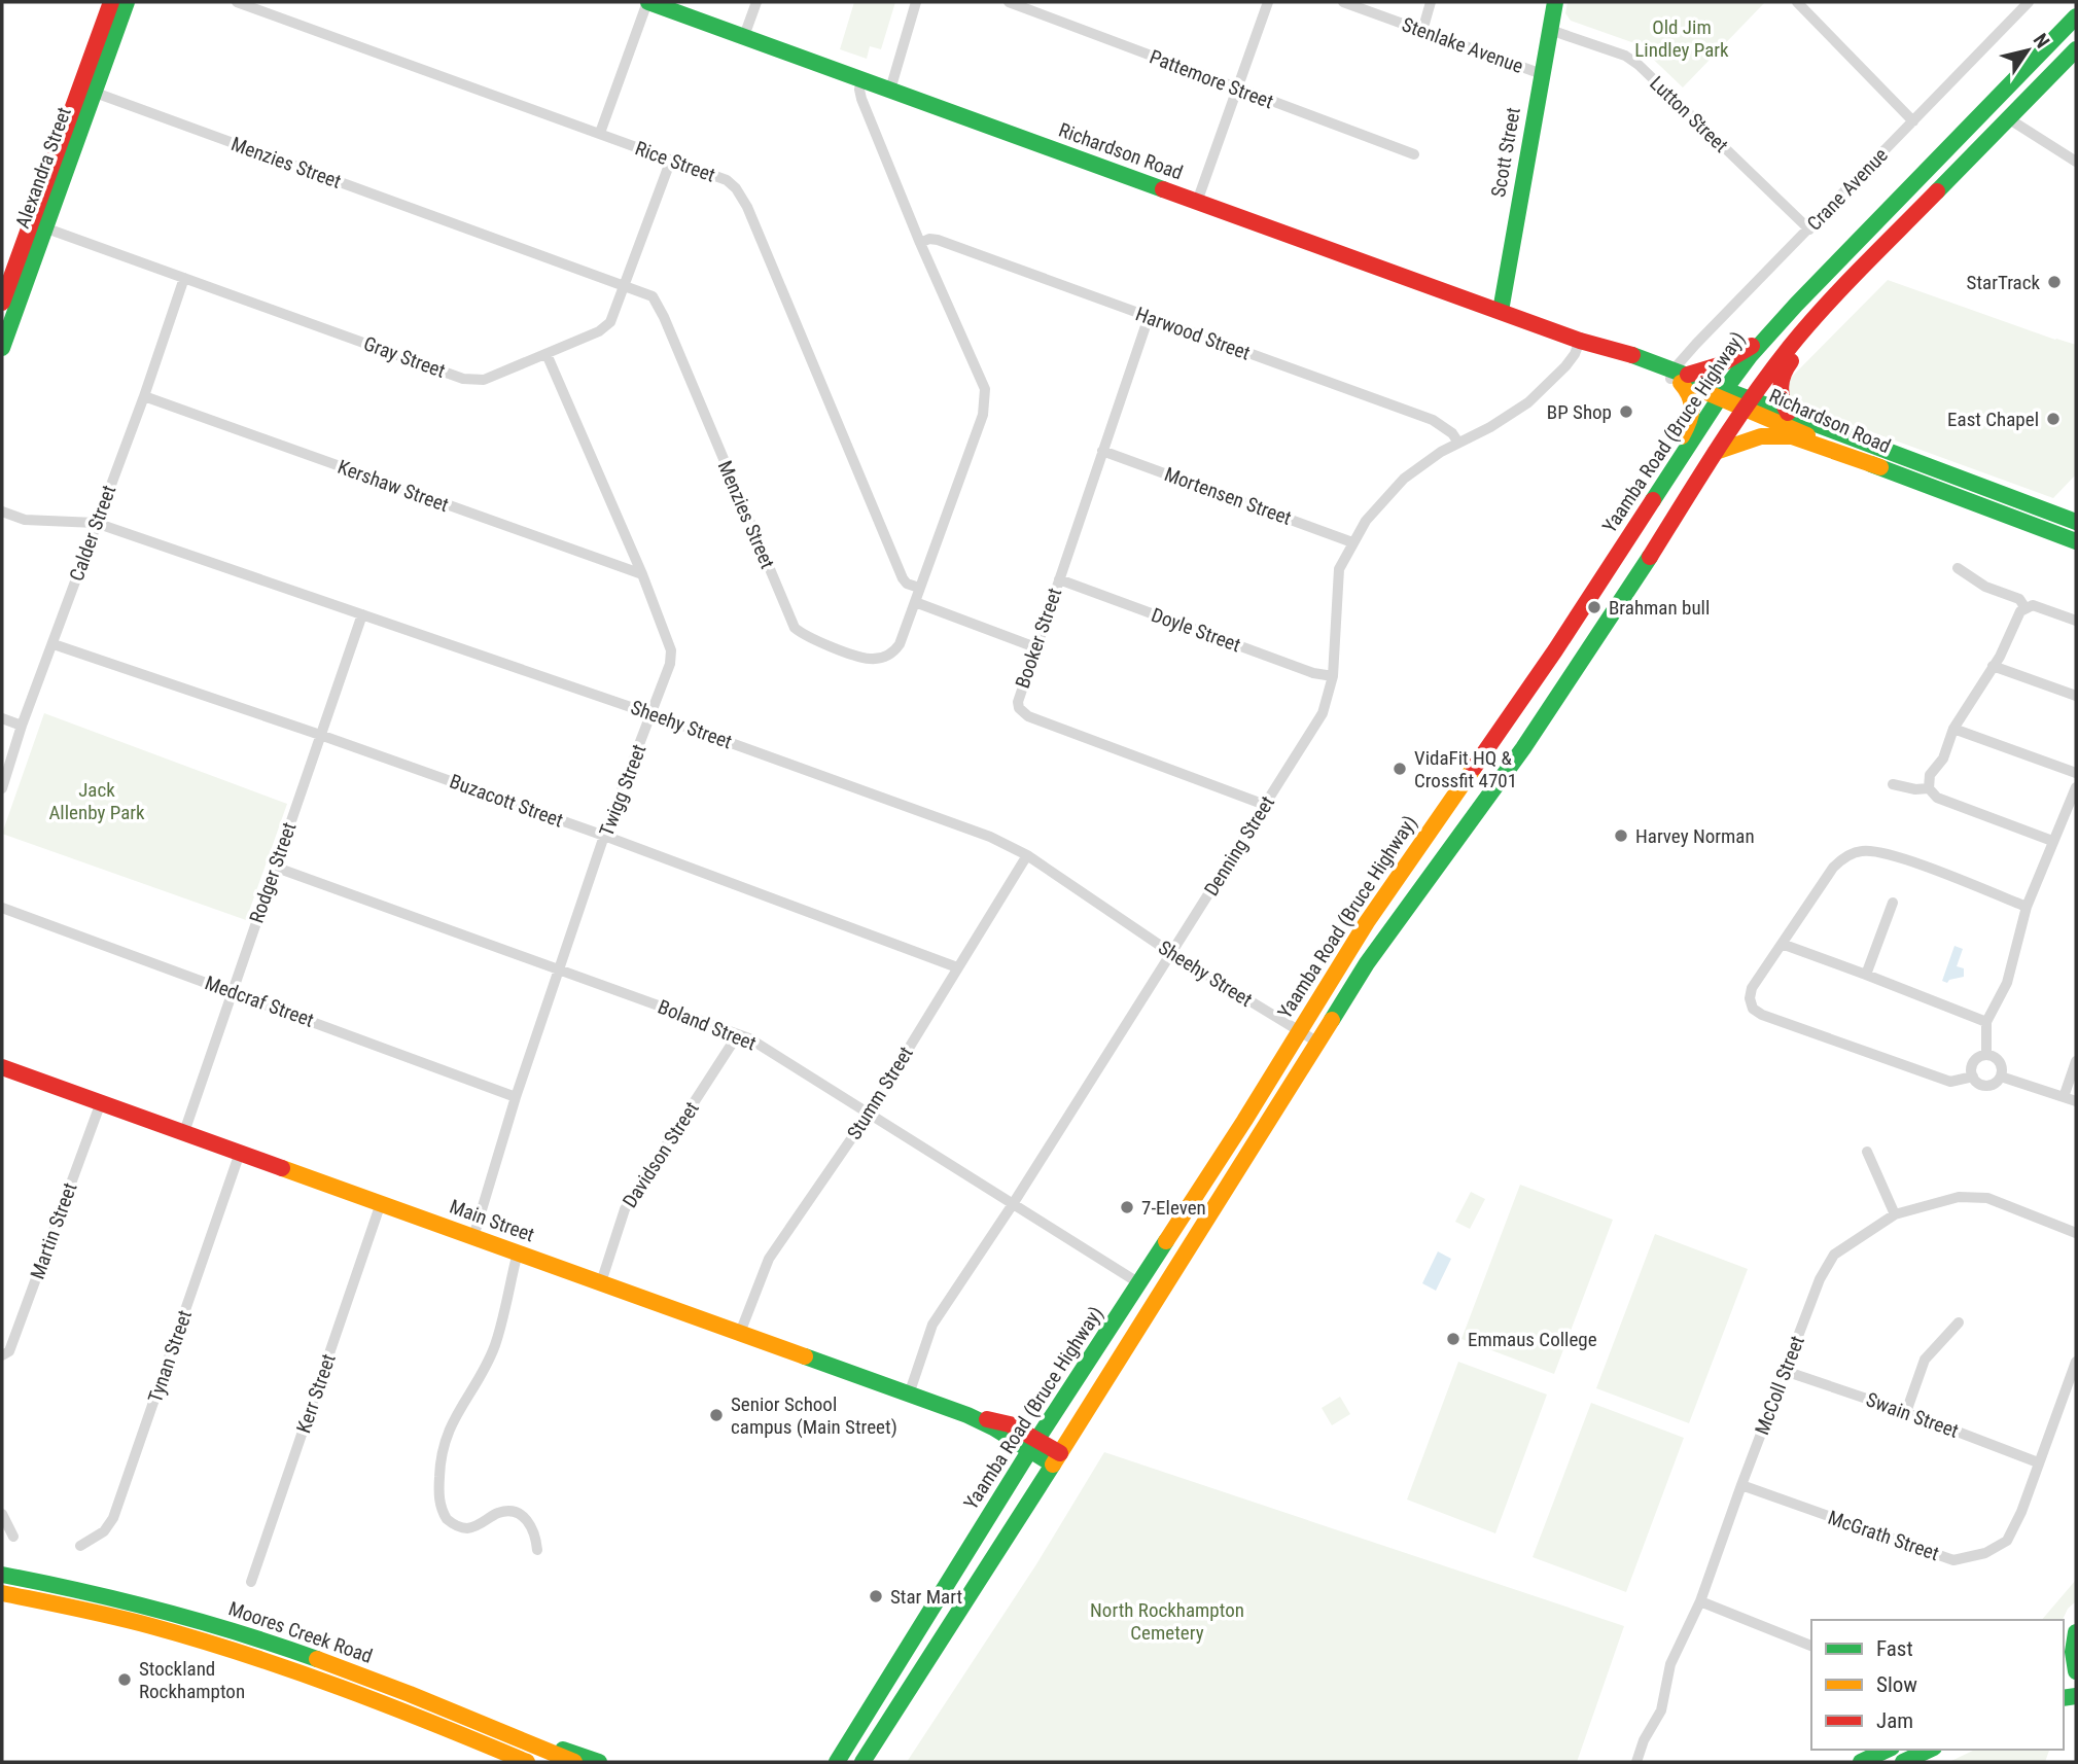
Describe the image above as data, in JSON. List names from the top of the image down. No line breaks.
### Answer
{"streets":{"main road":["Richardson Road","Scott Street","Alexandra Street","Yaamba Road (Bruce Highway)","Main Street","Moores Creek Road"],"street":["Stenlake Avenue","Pattemore Street","Lutton Street","Rice Street","Menzies Street","Crane Avenue","Harwood Street","Gray Street","Kershaw Street","Mortensen Street","Calder Street","Doyle Street","Booker Street","Sheehy Street","Twigg Street","Buzacott Street","Denning Street","Rodger Street","Medcraf Street","Boland Street","Stumm Street","Davidson Street","Martin Street","Tynan Street","McColl Street","Kerr Street","Swain Street","McGrath Street"]},"crossings":[["Stenlake Avenue","Scott Street"],["Lutton Street","Scott Street"],["Lutton Street","Crane Avenue"],["Richardson Road","Scott Street"],["Richardson Road","Menzies Street"],["Richardson Road","Crane Avenue"],["Richardson Road","Yaamba Road (Bruce Highway)"],["Richardson Road","Denning Street"],["Rice Street","Menzies Street"],["Rice Street","Gray Street"],["Menzies Street","Alexandra Street"],["Menzies Street","Harwood Street"],["Menzies Street","Gray Street"],["Alexandra Street","Gray Street"],["Harwood Street","Booker Street"],["Harwood Street","Denning Street"],["Gray Street","Calder Street"],["Gray Street","Twigg Street"],["Yaamba Road (Bruce Highway)","Sheehy Street"],["Yaamba Road (Bruce Highway)","Boland Street"],["Yaamba Road (Bruce Highway)","Main Street"],["Kershaw Street","Calder Street"],["Kershaw Street","Twigg Street"],["Mortensen Street","Booker Street"],["Mortensen Street","Denning Street"],["Calder Street","Sheehy Street"],["Calder Street","Buzacott Street"],["Doyle Street","Booker Street"],["Doyle Street","Denning Street"],["Booker Street","Denning Street"],["Sheehy Street","Twigg Street"],["Sheehy Street","Denning Street"],["Sheehy Street","Rodger Street"],["Sheehy Street","Stumm Street"],["Twigg Street","Buzacott Street"],["Twigg Street","Medcraf Street"],["Twigg Street","Boland Street"],["Twigg Street","Main Street"],["Buzacott Street","Rodger Street"],["Buzacott Street","Stumm Street"],["Denning Street","Boland Street"],["Denning Street","Main Street"],["Rodger Street","Medcraf Street"],["Rodger Street","Boland Street"],["Rodger Street","Main Street"],["Boland Street","Stumm Street"],["Boland Street","Davidson Street"],["Stumm Street","Main Street"],["Davidson Street","Main Street"],["Main Street","Martin Street"],["Main Street","Tynan Street"],["Main Street","Kerr Street"],["McColl Street","Swain Street"],["McColl Street","McGrath Street"],["Swain Street","McGrath Street"]],"parks":["Old Jim Lindley Park","Jack Allenby Park","North Rockhampton Cemetery"],"places":["StarTrack","BP Shop","East Chapel","Brahman bull","VidaFit HQ & Crossfit 4701","Harvey Norman","7-Eleven","Emmaus College","Senior School campus (Main Street)","Star Mart","Stockland Rockhampton"],"legend":["Fast","Slow","Jam"],"north":"top right"}
